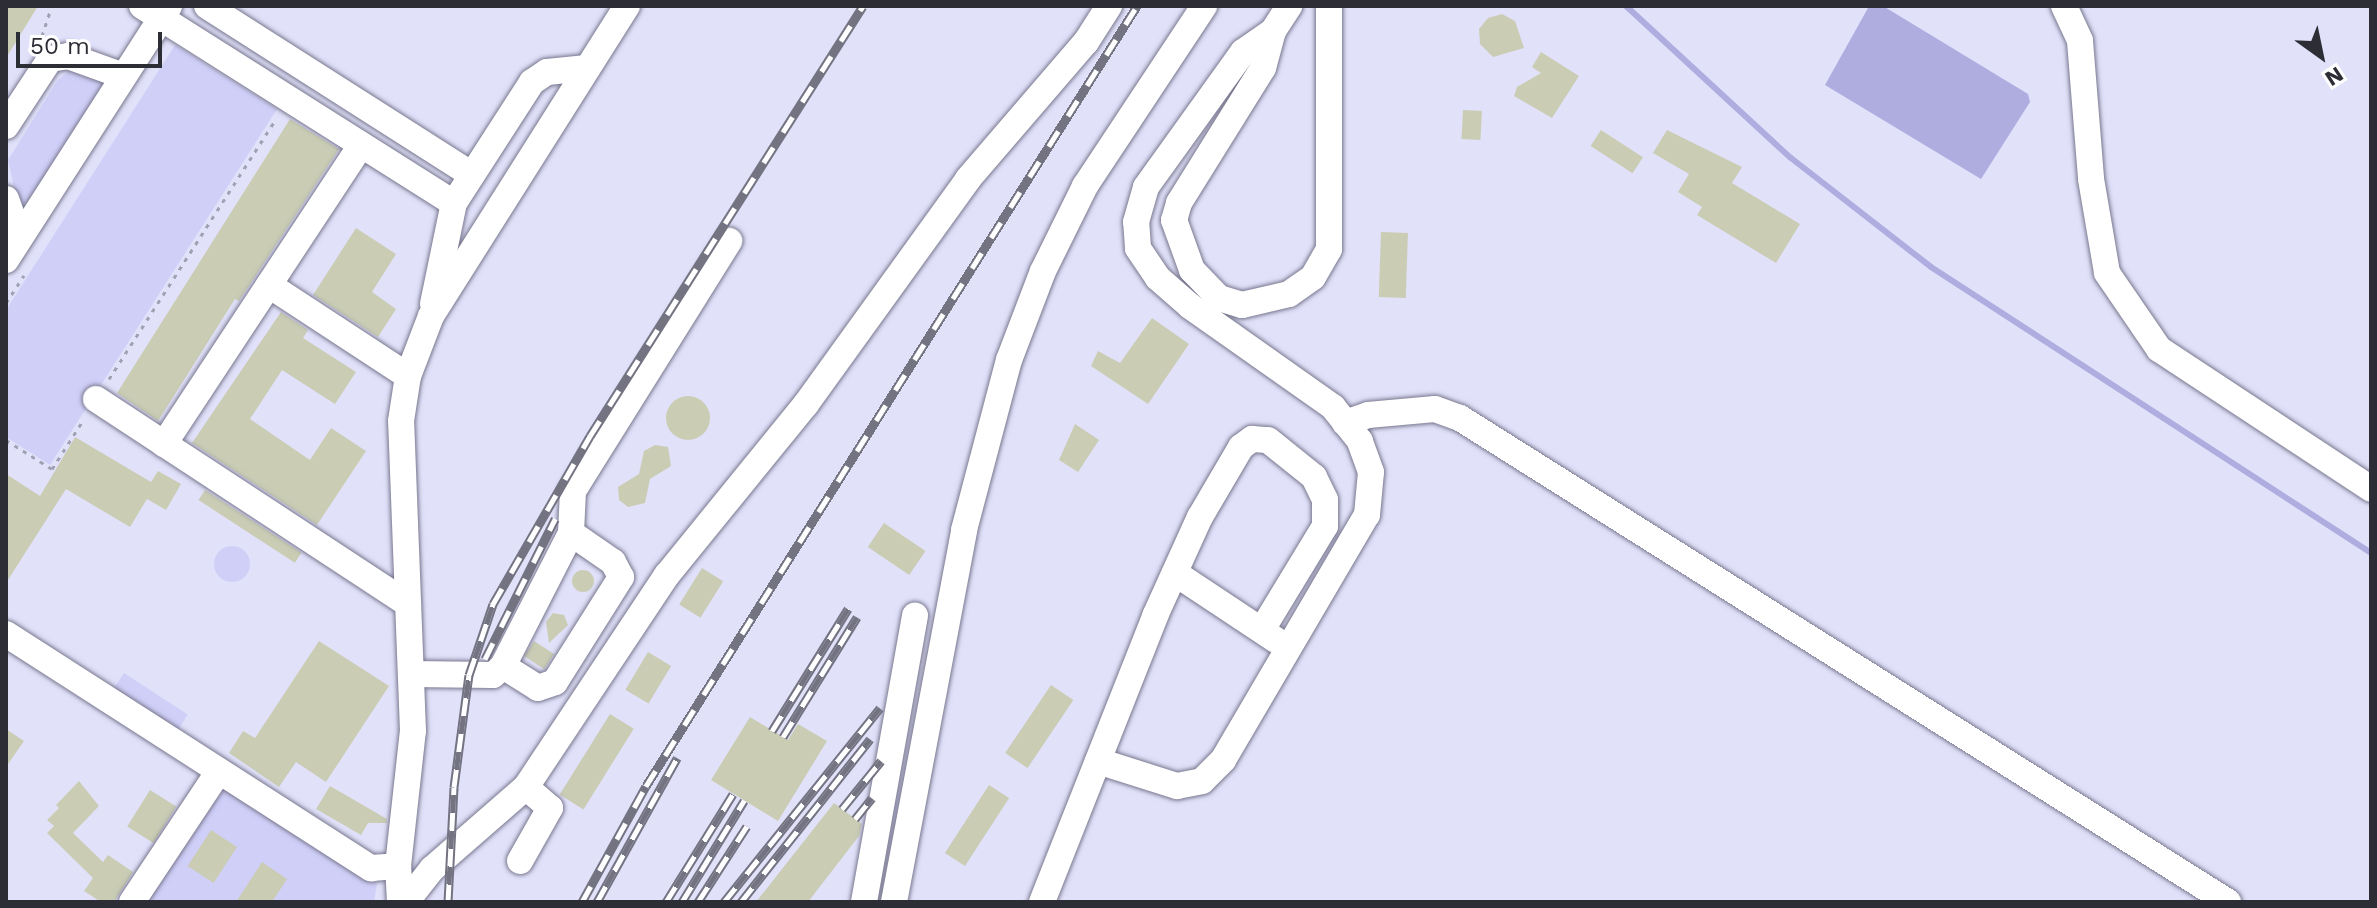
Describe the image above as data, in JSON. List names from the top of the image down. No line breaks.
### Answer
{"scale_bar":"50 m","north":"bottom right"}
